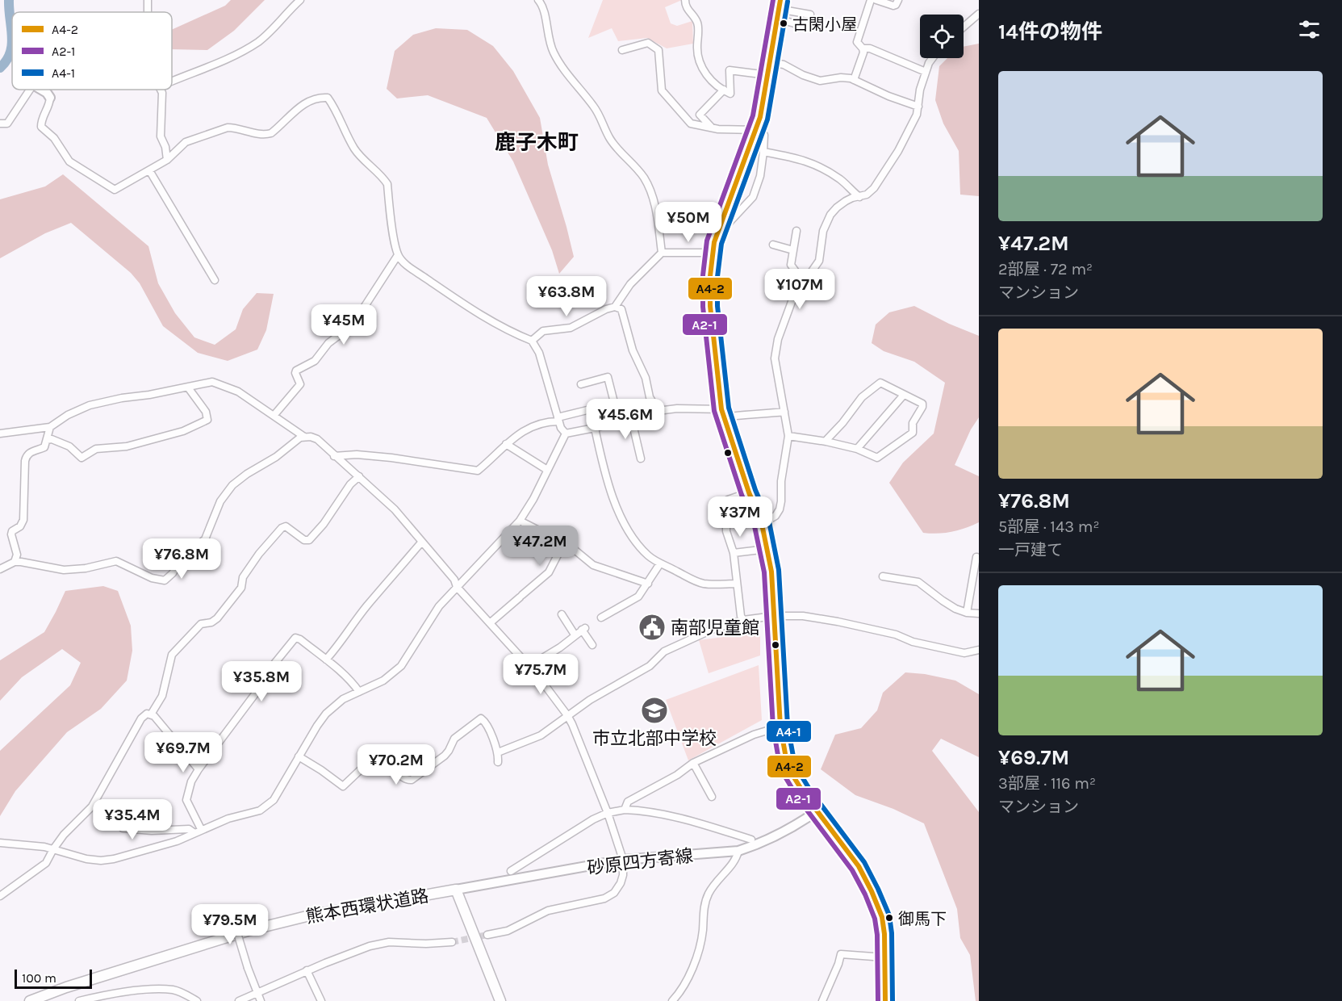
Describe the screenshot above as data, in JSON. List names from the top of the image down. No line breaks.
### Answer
{"streets":{"highway":["熊本西環状道路"],"main road":["砂原四方寄線"]},"crossings":[["砂原四方寄線","熊本西環状道路"]],"districts":["鹿子木町"],"places":{"other":["古閑小屋","御馬下"],"public building":["南部児童館"],"school or university":["市立北部中学校"]},"lines":["transit line A4-2","transit line A2-1","transit line A4-1"],"legend":["A4-2","A2-1","A4-1"],"scale_bar":"100 m","page":{"heading":"14件の物件","list":[{"name":"¥47.2M","note":"2部屋 · 72 m² · マンション"},{"name":"¥76.8M","note":"5部屋 · 143 m² · 一戸建て"},{"name":"¥69.7M","note":"3部屋 · 116 m² · マンション"}],"price":["¥50M","¥107M","¥63.8M","¥45M","¥45.6M","¥37M","¥47.2M","¥76.8M","¥75.7M","¥35.8M","¥69.7M","¥70.2M","¥35.4M","¥79.5M"],"scale":"100 m"}}
